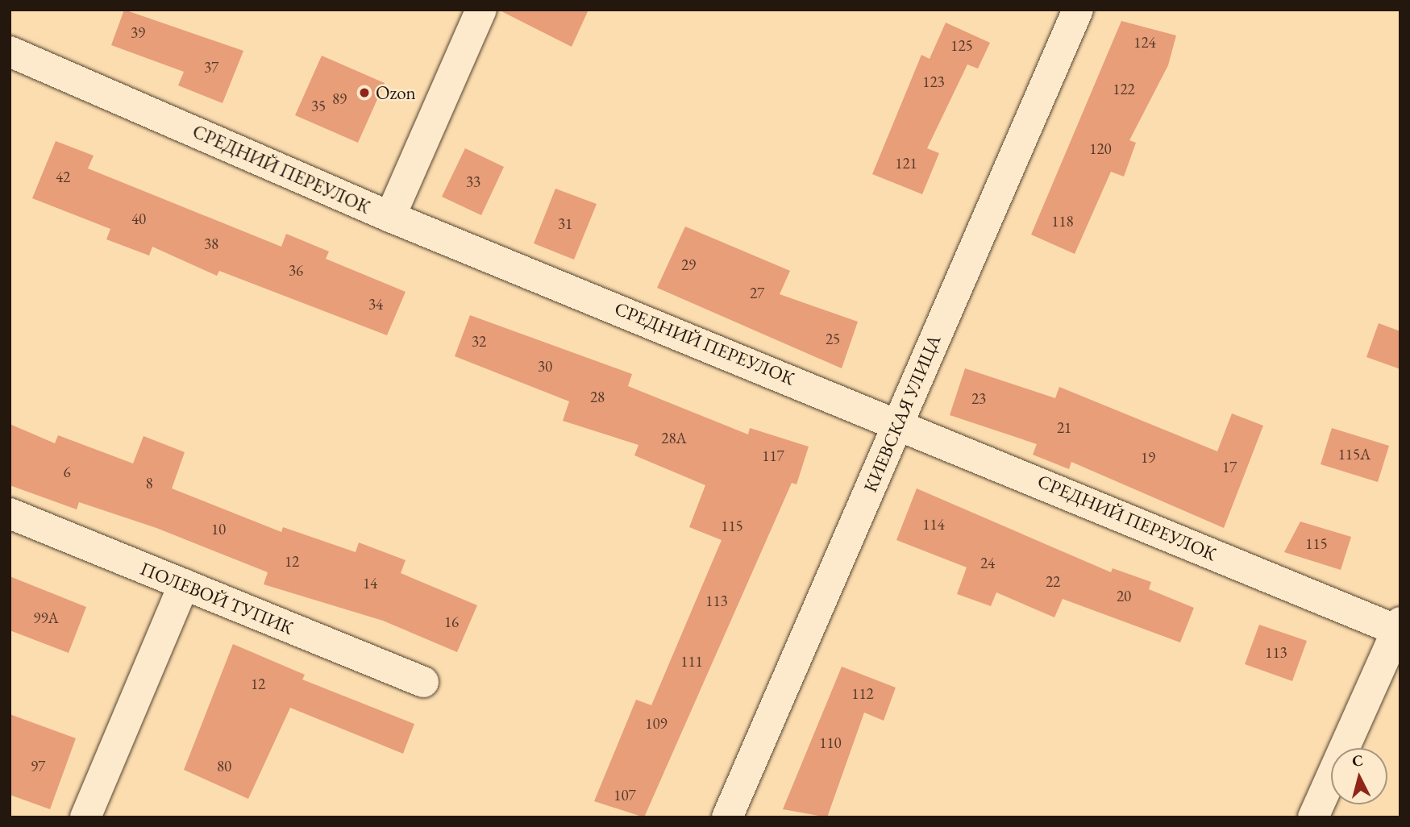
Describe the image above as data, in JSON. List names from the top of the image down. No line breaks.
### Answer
{"streets":{"street":["СРЕДНИЙ ПЕРЕУЛОК","КИЕВСКАЯ УЛИЦА","ПОЛЕВОЙ ТУПИК"]},"crossings":[["СРЕДНИЙ ПЕРЕУЛОК","КИЕВСКАЯ УЛИЦА"]],"places":["Ozon"],"house_numbers":["39","124","125","37","123","122","89","35","120","121","42","33","40","118","31","38","29","36","27","34","25","32","30","28","23","21","28А","115А","117","19","17","6","8","114","115","10","115","12","24","22","14","20","113","99А","16","113","111","12","112","109","110","97","80","107"],"north":"top"}
